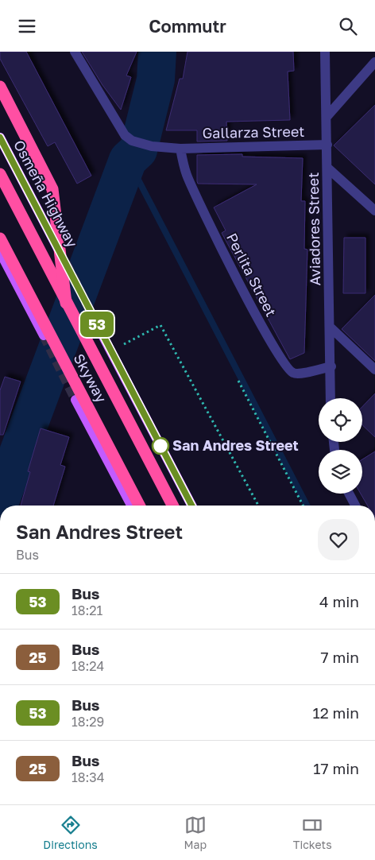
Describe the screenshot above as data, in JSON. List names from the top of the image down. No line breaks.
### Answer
{"streets":{"highway":["Skyway"],"main road":["Osmeña Highway"],"street":["Gallarza Street","Aviadores Street","Perlita Street"]},"crossings":[["Gallarza Street","Aviadores Street"],["Gallarza Street","Perlita Street"],["Aviadores Street","Perlita Street"]],"places":["San Andres Street"],"lines":["bus line 53"],"page":{"header":"Commutr","on_map":"53","heading":["San Andres Street","Bus"],"list":[{"mark":"53","name":"Bus","note":"18:21","value":"4 min"},{"mark":"25","name":"Bus","note":"18:24","value":"7 min"},{"mark":"53","name":"Bus","note":"18:29","value":"12 min"},{"mark":"25","name":"Bus","note":"18:34","value":"17 min"}],"tabs":["Directions","Map","Tickets"]}}
